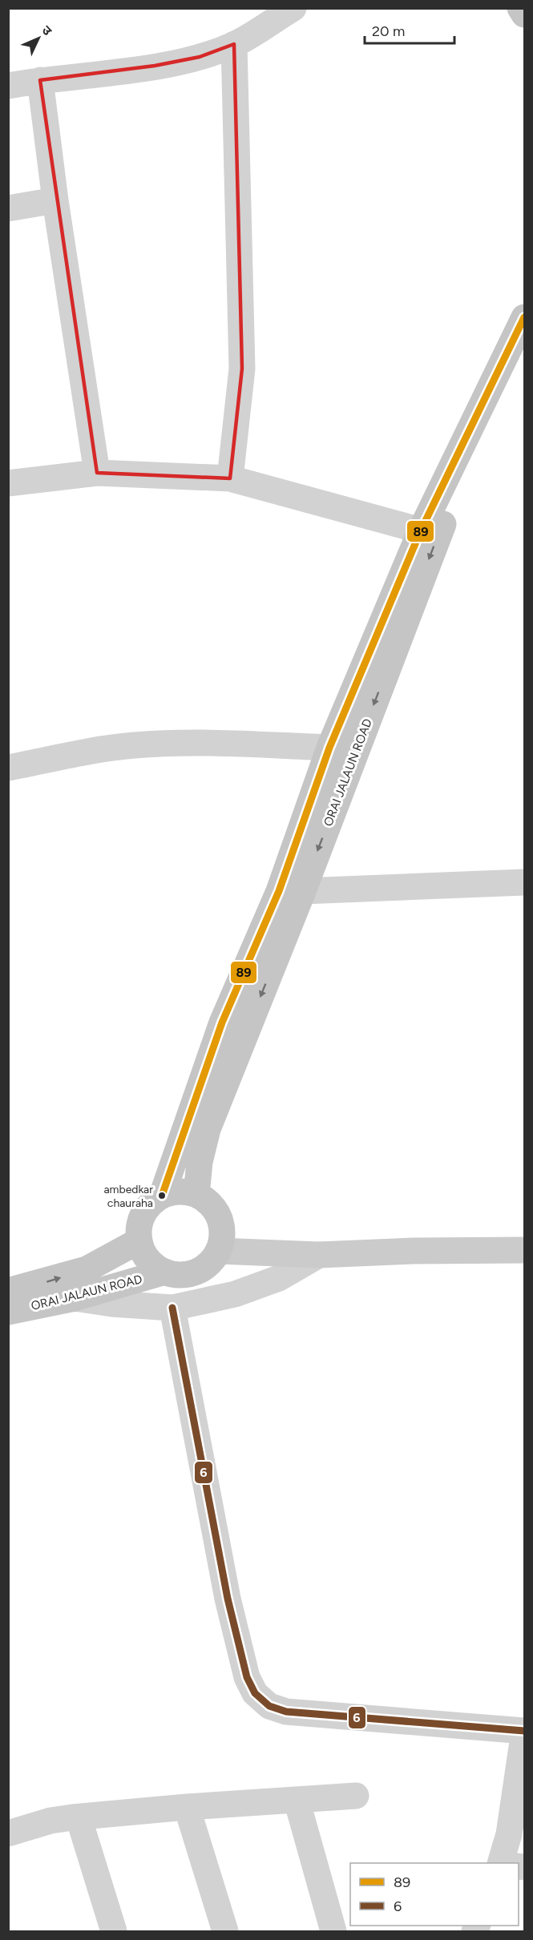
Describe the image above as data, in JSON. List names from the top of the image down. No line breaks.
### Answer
{"streets":{"main road":["ORAI JALAUN ROAD"]},"places":["ambedkar chauraha"],"lines":["transit line 89","transit line 6"],"legend":["89","6"],"scale_bar":"20 m","north":"top right"}
